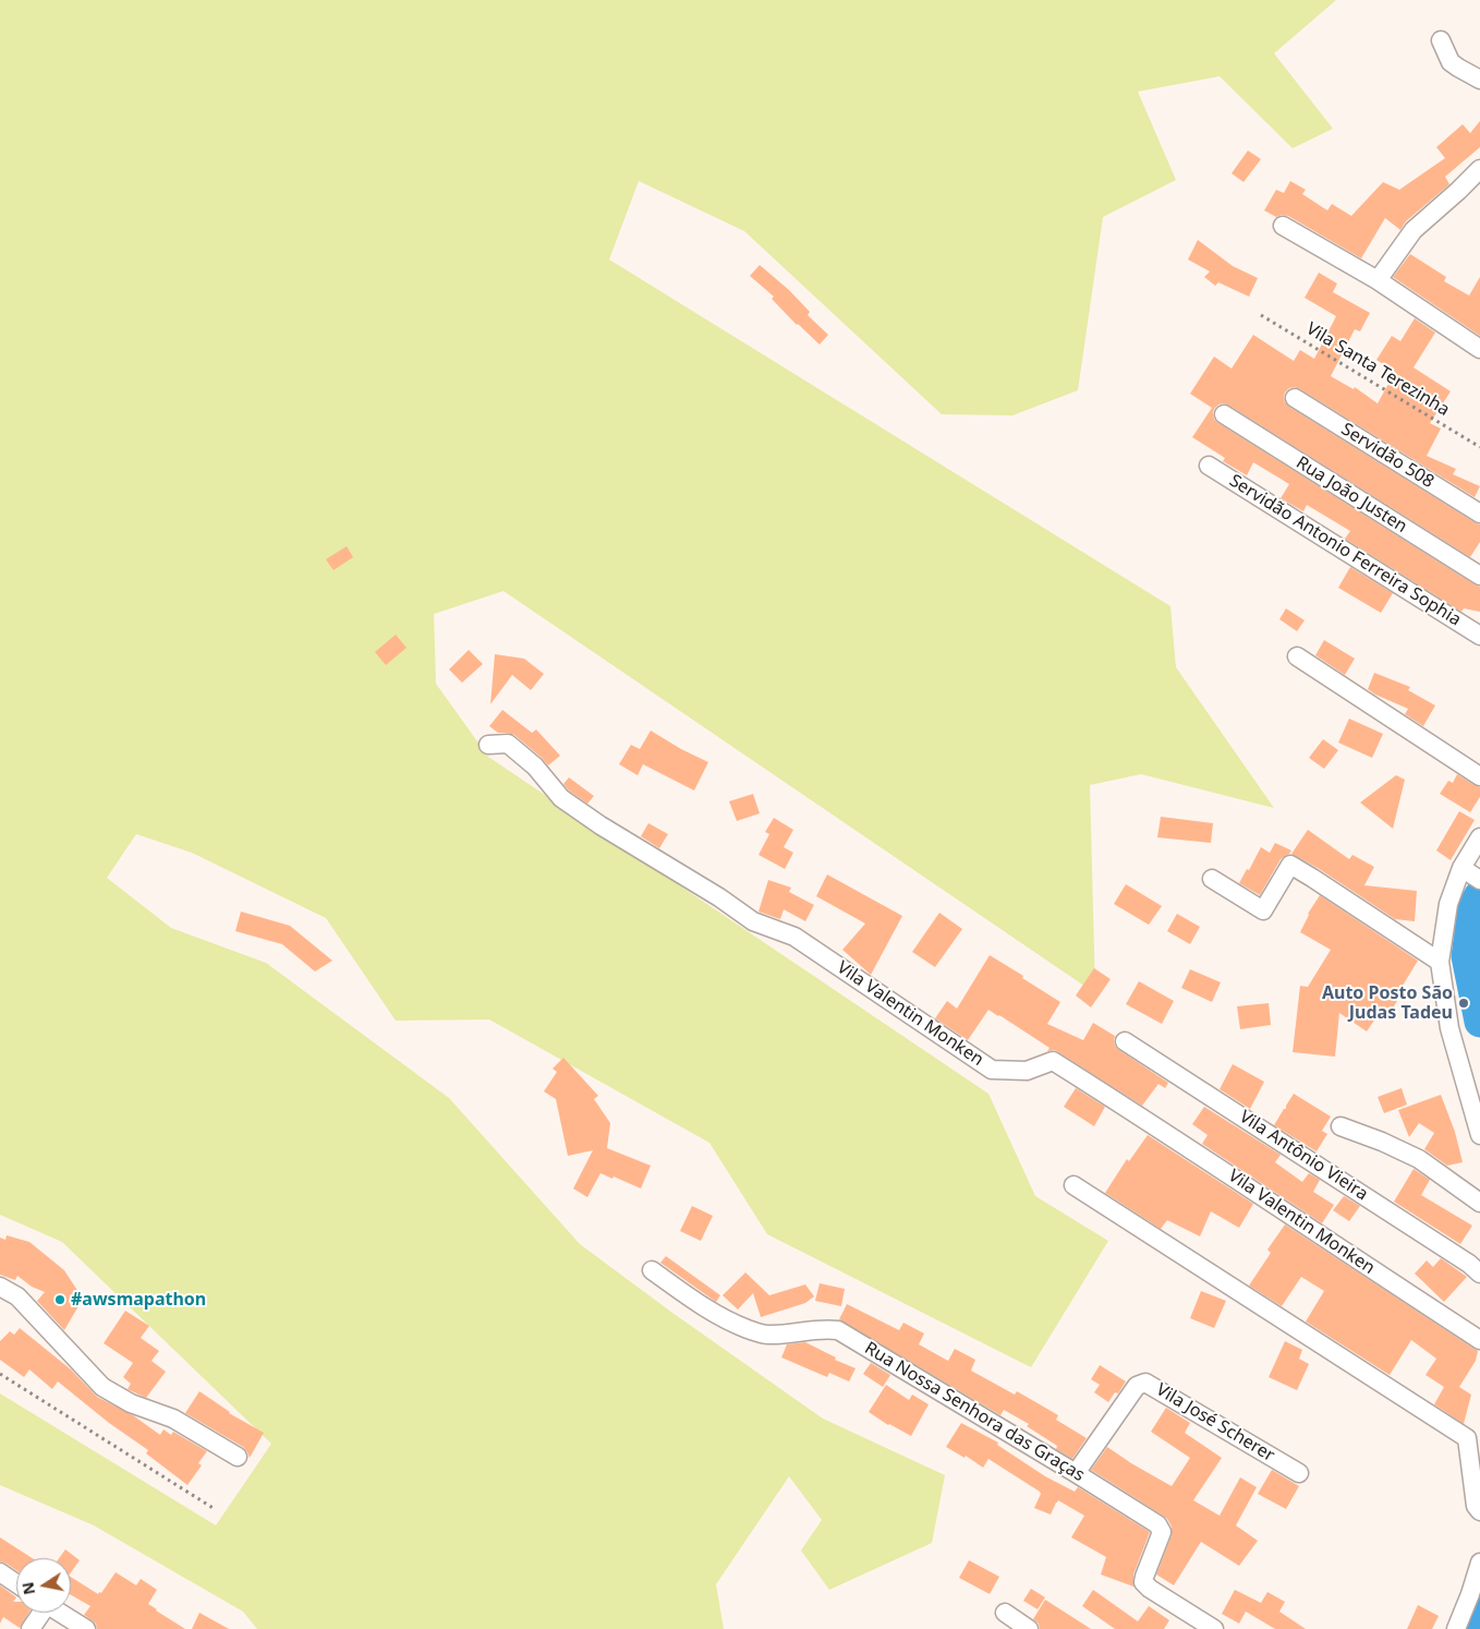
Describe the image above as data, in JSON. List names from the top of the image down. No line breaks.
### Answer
{"streets":{"street":["Servidão 508","Rua João Justen","Servidão Antonio Ferreira Sophia","Vila Valentin Monken","Vila Antônio Vieira","Rua Nossa Senhora das Graças","Vila José Scherer"],"path":["Vila Santa Terezinha"]},"crossings":[["Rua Nossa Senhora das Graças","Vila José Scherer"]],"places":["Auto Posto São Judas Tadeu","#awsmapathon"],"north":"left"}
